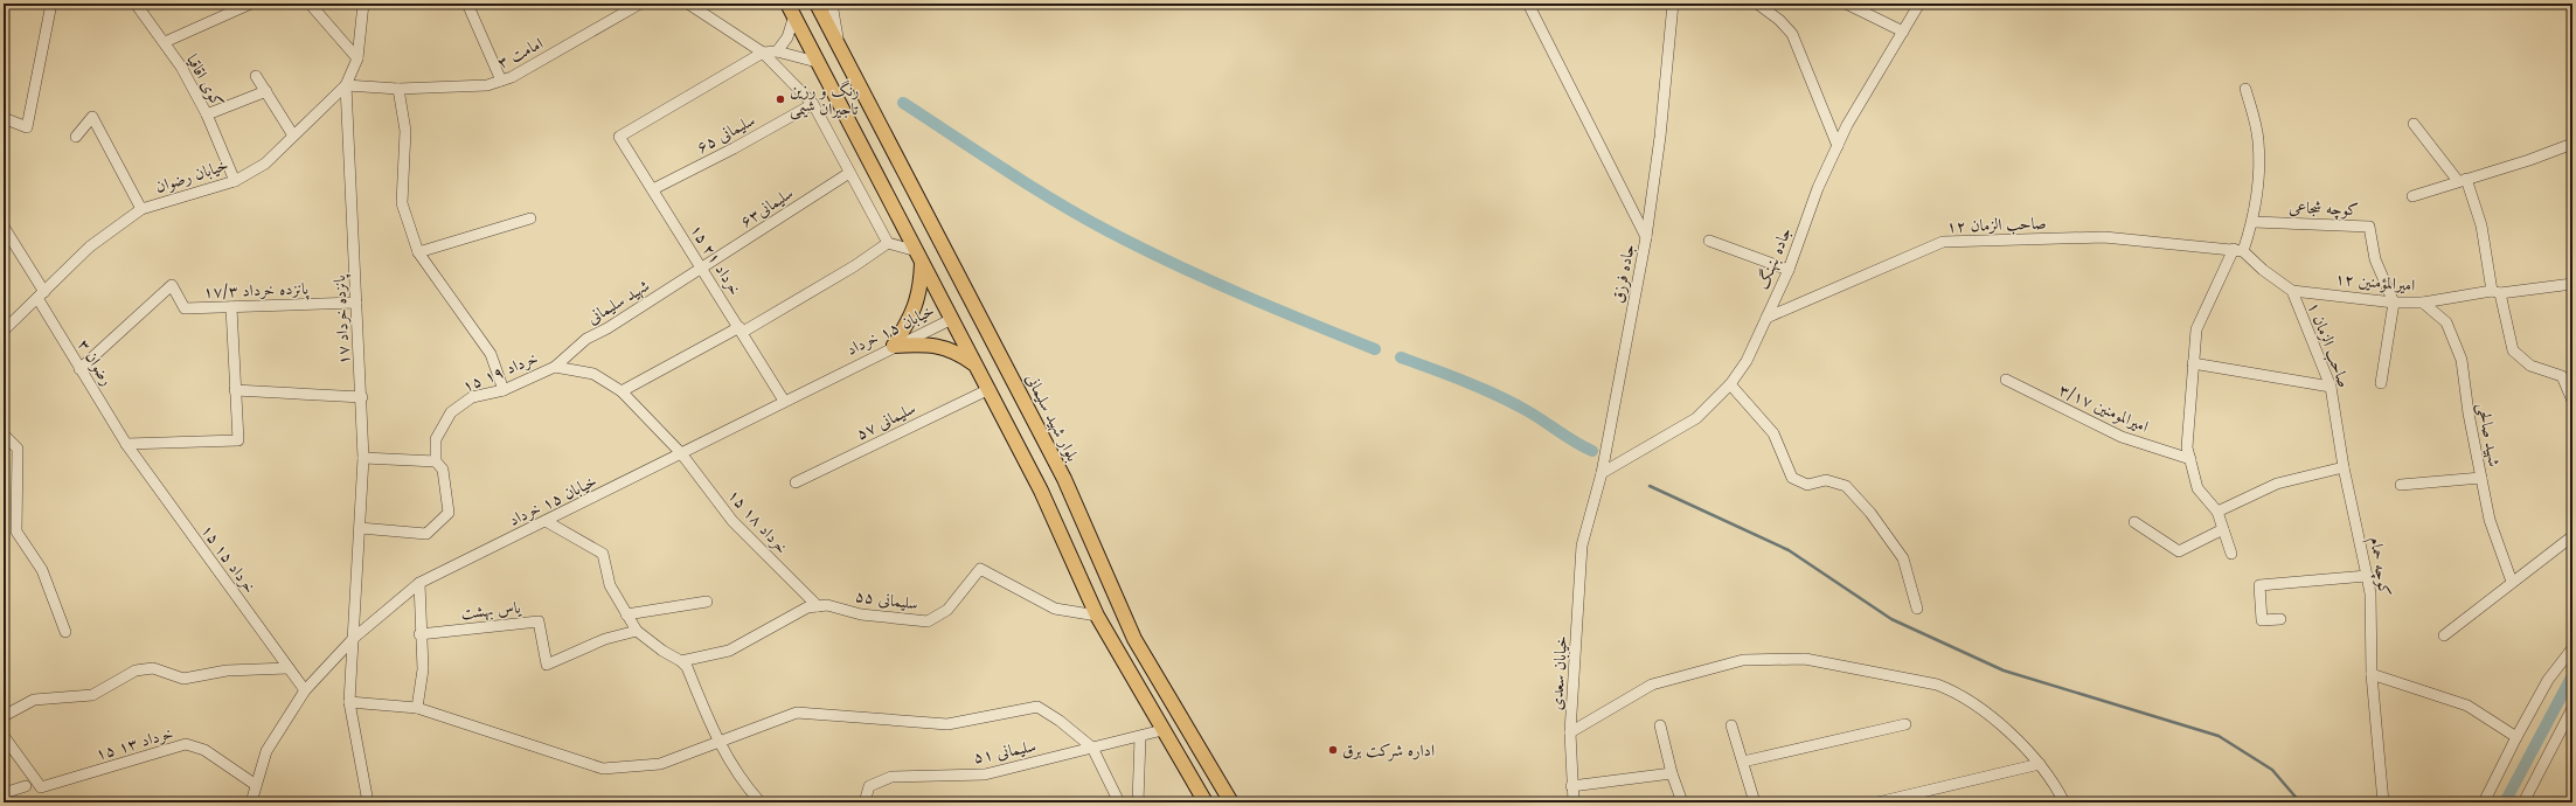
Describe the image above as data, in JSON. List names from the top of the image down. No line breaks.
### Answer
{"streets":{"main road":["بلوار شهید سلیمانی"],"street":["امامت ۳","کوی اقاقیا","سلیمانی ۶۵","خیابان رضوان","سلیمانی۶۳","کوچه شجاعی","صاحب الزمان ۱۲","جاده بنهنگ","۱۵ خرداد ۲١","جاده فرزق","امیرالمؤمنین ۱۲","پانزده خرداد ۱۷/۳","شهید سلیمانی","پانزده خرداد ۱۷","خیابان ۱۵ خرداد","صاحب الزمان ۱","رضوان ۳","۱۵ خرداد ۱۹","امیرالمومنین ۳/۱۷","سلیمانی ۵۷","شهید صالحی","۱۵ خرداد ۱۸","۱۵ خرداد ۱۵","کوچه حمام","سلیمانی ۵۵","یاس بهشت","خیابان سعدی","۱۵ خرداد ۱۳","سلیمانی ۵۱"]},"crossings":[["امامت ۳","خیابان رضوان"],["امامت ۳","پانزده خرداد ۱۷"],["کوی اقاقیا","خیابان رضوان"],["سلیمانی ۶۵","۱۵ خرداد ۲١"],["خیابان رضوان","پانزده خرداد ۱۷"],["خیابان رضوان","رضوان ۳"],["سلیمانی۶۳","۱۵ خرداد ۲١"],["سلیمانی۶۳","شهید سلیمانی"],["کوچه شجاعی","امیرالمؤمنین ۱۲"],["صاحب الزمان ۱۲","جاده بنهنگ"],["صاحب الزمان ۱۲","امیرالمؤمنین ۱۲"],["جاده بنهنگ","جاده فرزق"],["۱۵ خرداد ۲١","شهید سلیمانی"],["۱۵ خرداد ۲١","خیابان ۱۵ خرداد"],["جاده فرزق","خیابان سعدی"],["امیرالمؤمنین ۱۲","صاحب الزمان ۱"],["امیرالمؤمنین ۱۲","شهید صالحی"],["پانزده خرداد ۱۷/۳","پانزده خرداد ۱۷"],["پانزده خرداد ۱۷/۳","رضوان ۳"],["شهید سلیمانی","۱۵ خرداد ۱۹"],["پانزده خرداد ۱۷","خیابان ۱۵ خرداد"],["پانزده خرداد ۱۷","۱۵ خرداد ۱۹"],["خیابان ۱۵ خرداد","۱۵ خرداد ۱۹"],["خیابان ۱۵ خرداد","۱۵ خرداد ۱۸"],["خیابان ۱۵ خرداد","۱۵ خرداد ۱۵"],["خیابان ۱۵ خرداد","۱۵ خرداد ۱۳"],["صاحب الزمان ۱","کوچه حمام"],["رضوان ۳","۱۵ خرداد ۱۵"],["۱۵ خرداد ۱۹","۱۵ خرداد ۱۸"],["۱۵ خرداد ۱۸","سلیمانی ۵۵"]],"places":["رنگ و رزین تاجیران شیمی","اداره شرکت برق"]}
